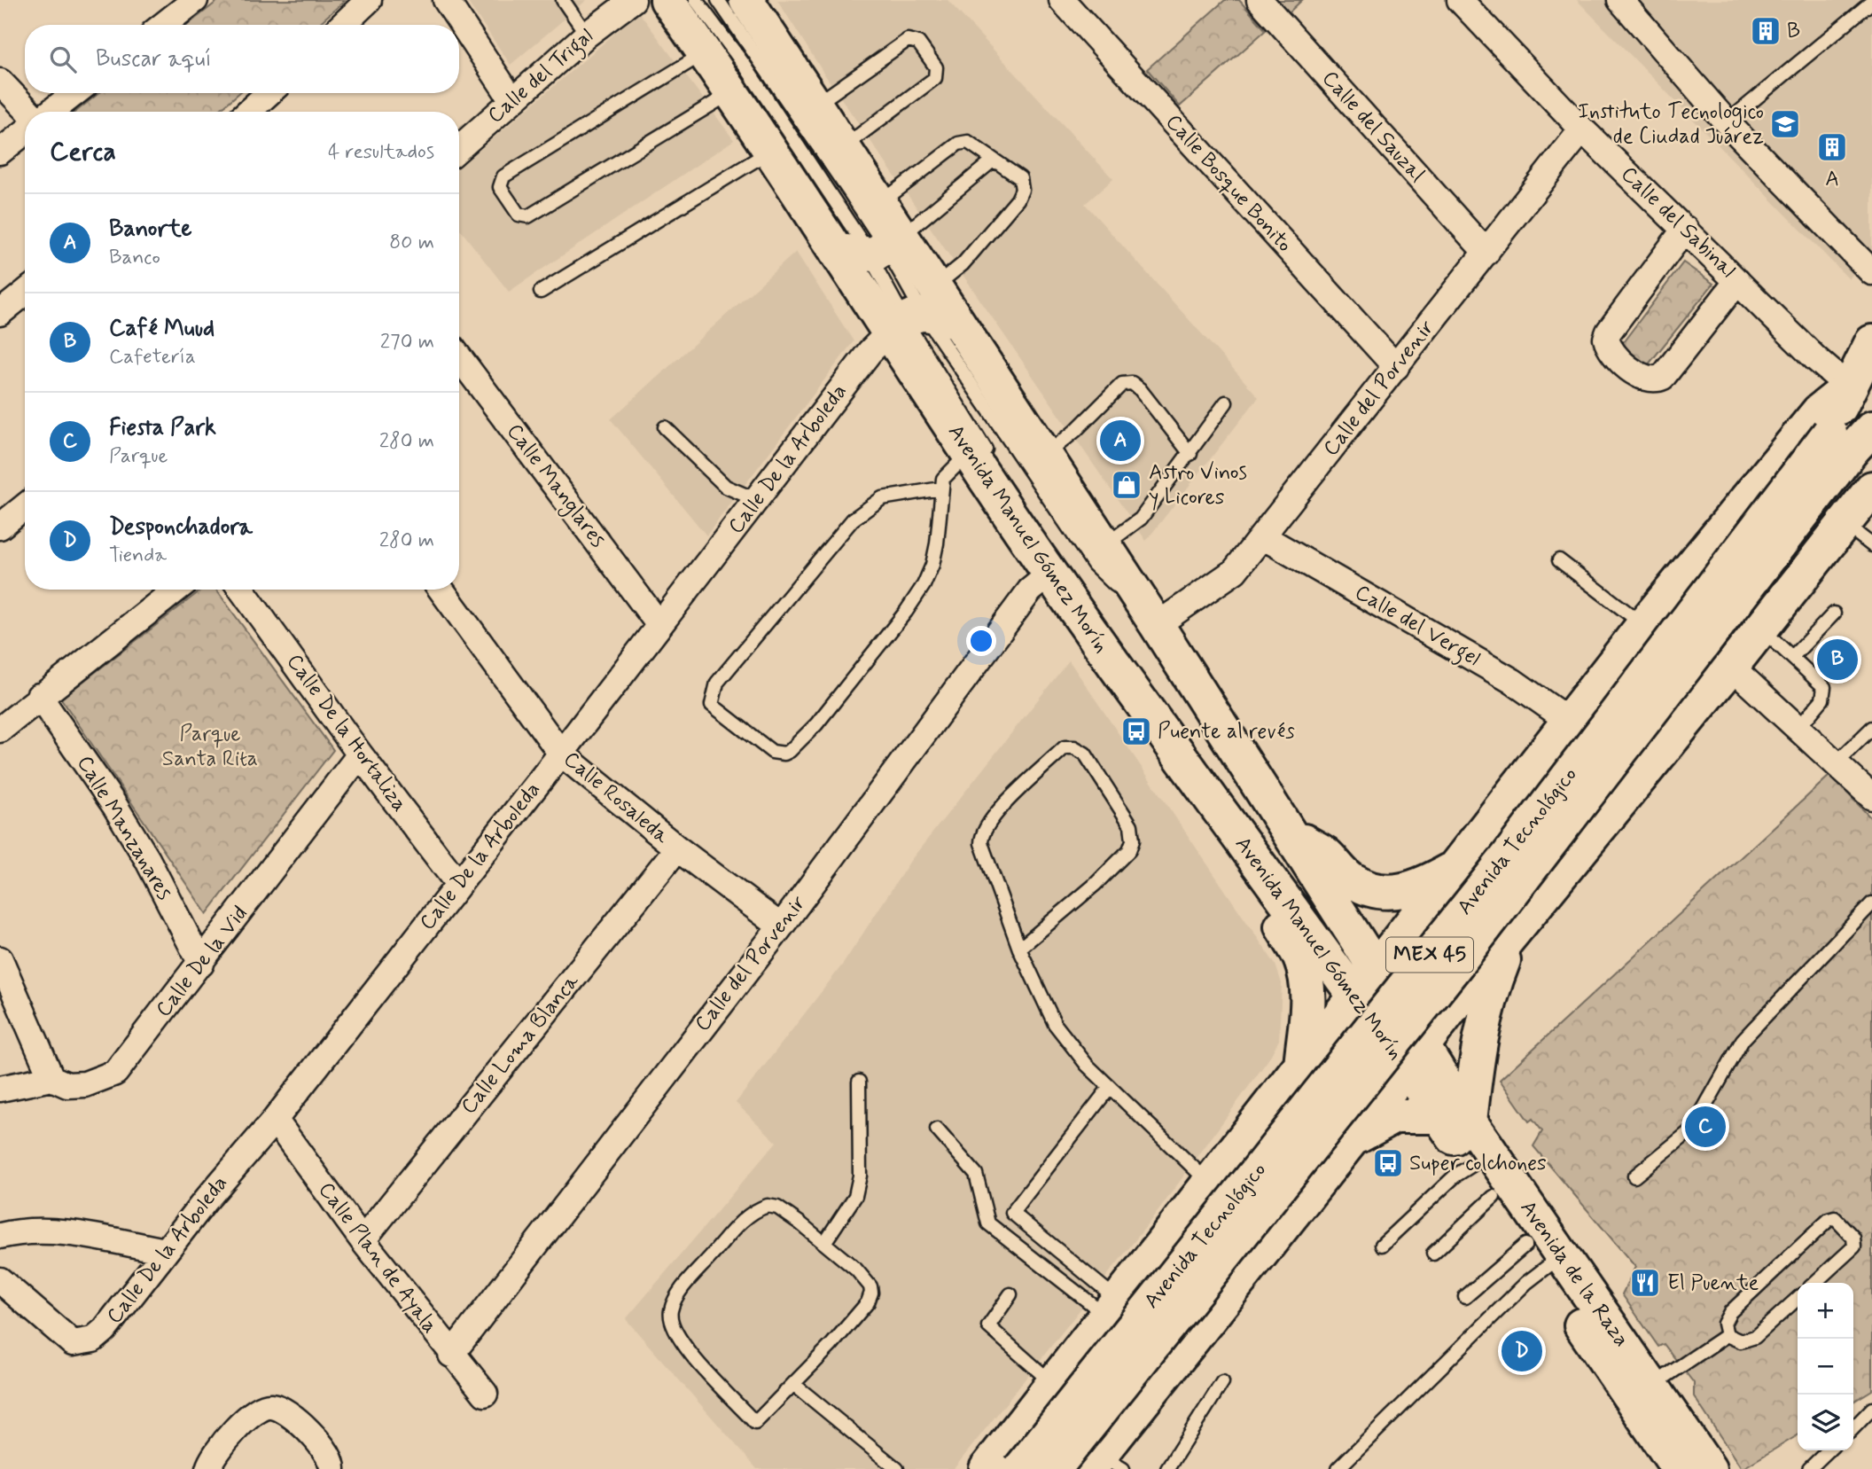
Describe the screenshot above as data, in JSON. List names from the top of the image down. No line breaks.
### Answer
{"streets":{"main road":["Avenida Manuel Gómez Morín","Avenida Tecnológico","MEX 45","Avenida de la Raza"],"street":["Calle del Trigal","Calle del Sauzal","Calle Bosque Bonito","Calle del Sabinal","Calle del Porvenir","Calle De la Arboleda","Calle Manglares","Calle del Vergel","Calle De la Hortaliza","Calle Rosaleda","Calle Manzanares","Calle De la Vid","Calle Loma Blanca","Calle Plan de Ayala"]},"crossings":[["Calle del Sauzal","Calle del Porvenir"],["Calle Bosque Bonito","Calle del Porvenir"],["Calle del Sabinal","Calle del Porvenir"],["Calle del Sabinal","Avenida Tecnológico"],["Calle del Porvenir","Avenida Manuel Gómez Morín"],["Calle del Porvenir","Calle del Vergel"],["Calle del Porvenir","Calle Rosaleda"],["Calle del Porvenir","Calle Plan de Ayala"],["Calle De la Arboleda","Calle Manglares"],["Calle De la Arboleda","Avenida Manuel Gómez Morín"],["Calle De la Arboleda","Calle De la Hortaliza"],["Calle De la Arboleda","Calle Rosaleda"],["Calle De la Arboleda","Calle Plan de Ayala"],["Avenida Manuel Gómez Morín","Avenida de la Raza"],["Calle De la Hortaliza","Calle De la Vid"],["Calle Rosaleda","Calle Loma Blanca"],["Calle Manzanares","Calle De la Vid"],["Calle Loma Blanca","Calle Plan de Ayala"]],"parks":["Parque Santa Rita"],"places":{"building":["B","A"],"school or university":["Instituto Tecnologico de Ciudad Juárez"],"shop":["Astro Vinos y Licores"],"bus stop":["Puente al revés","Super colchones"],"restaurant":["El Puente"]},"page":{"search":"Buscar aquí","heading":["Cerca","4 resultados"],"list":[{"mark":"A","name":"Banorte","note":"Banco","value":"80 m"},{"mark":"B","name":"Café Muud","note":"Cafetería","value":"270 m"},{"mark":"C","name":"Fiesta Park","note":"Parque","value":"280 m"},{"mark":"D","name":"Desponchadora","note":"Tienda","value":"280 m"}],"pins":["A","B","C","D"],"map_buttons":["+","−"]}}
